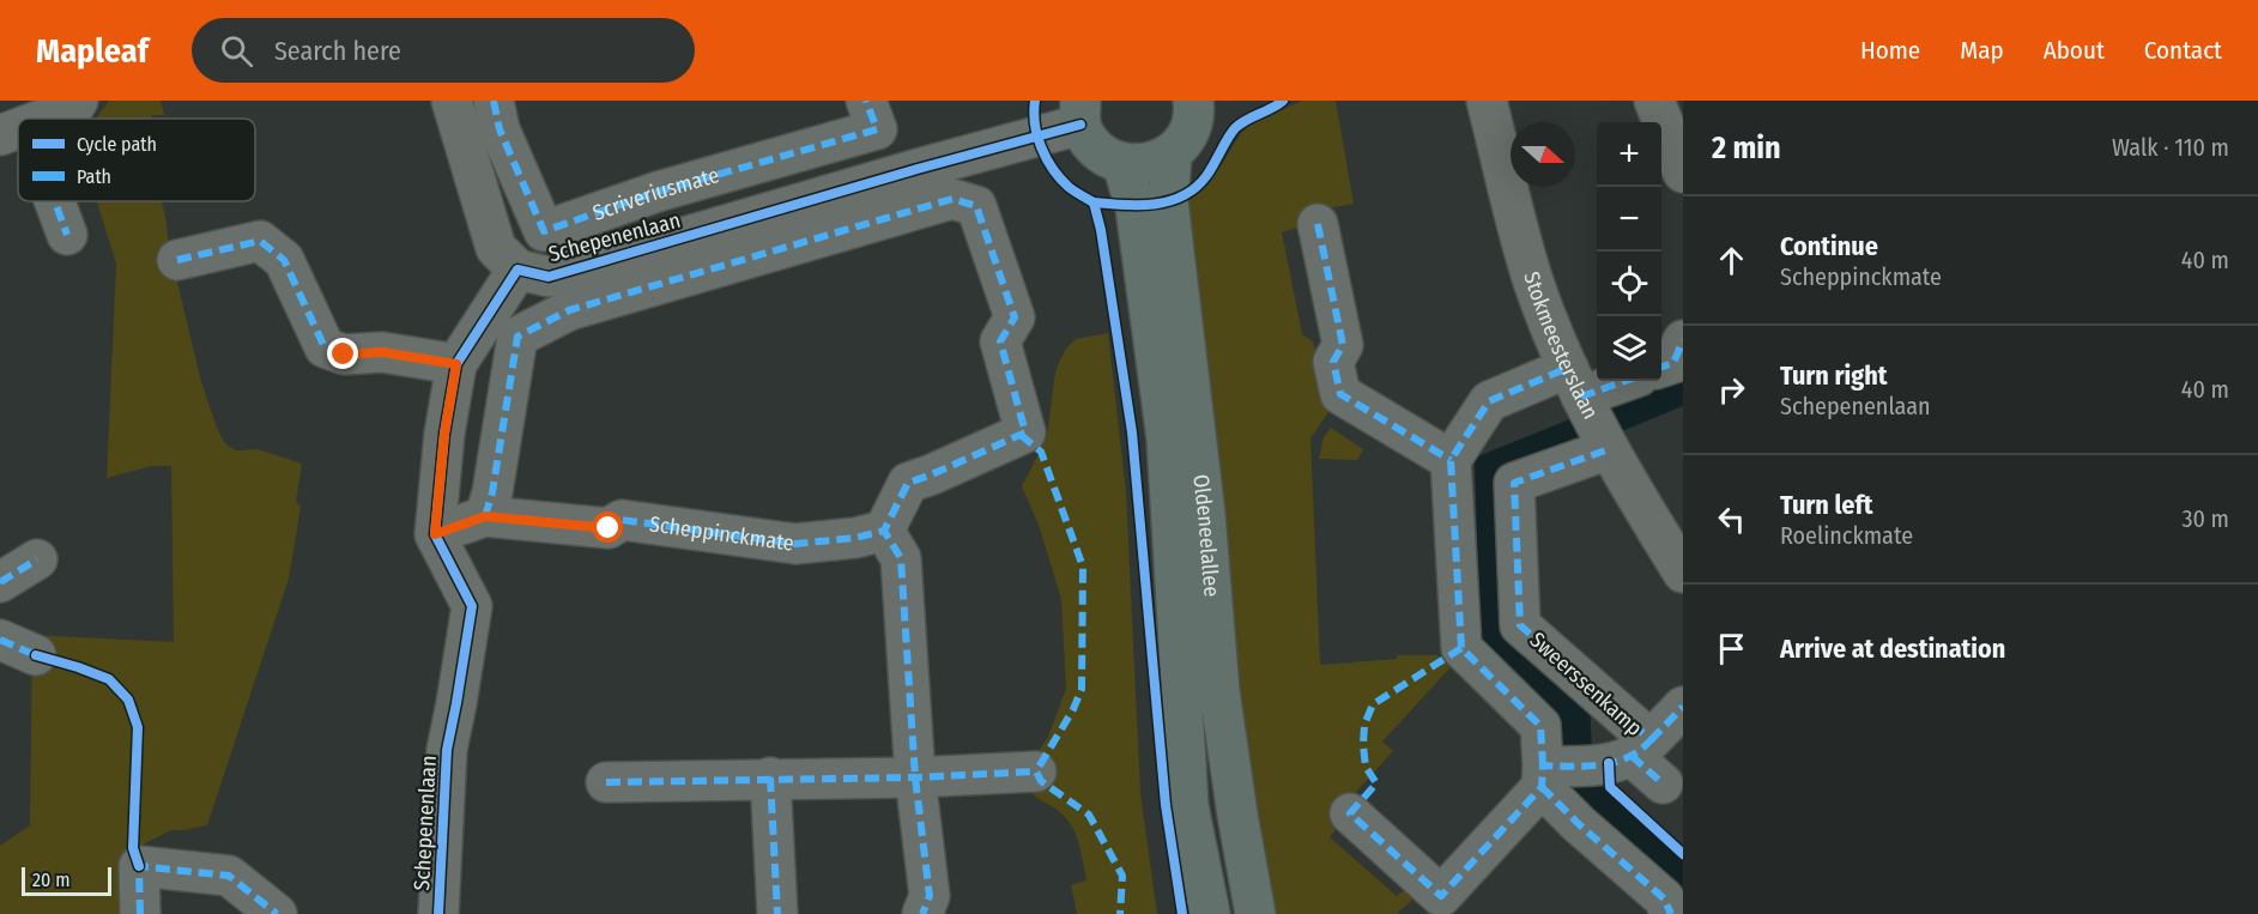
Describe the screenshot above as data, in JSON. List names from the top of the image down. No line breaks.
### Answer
{"streets":{"main road":["Oldeneelallee"],"street":["Scriveriusmate","Schepenenlaan","Stokmeesterslaan","Scheppinckmate","Sweerssenkamp"]},"crossings":[["Schepenenlaan","Scheppinckmate"],["Stokmeesterslaan","Sweerssenkamp"]],"legend":["Cycle path","Path"],"scale_bar":"20 m","north":"right","page":{"header":"Mapleaf","search":"Search here","nav":["Home","Map","About","Contact"],"heading":["2 min","Walk · 110 m"],"map_buttons":["+","−"],"list":[["Continue","Scheppinckmate","40 m"],["Turn right","Schepenenlaan","40 m"],["Turn left","Roelinckmate","30 m"],"Arrive at destination"],"scale":"20 m"}}
